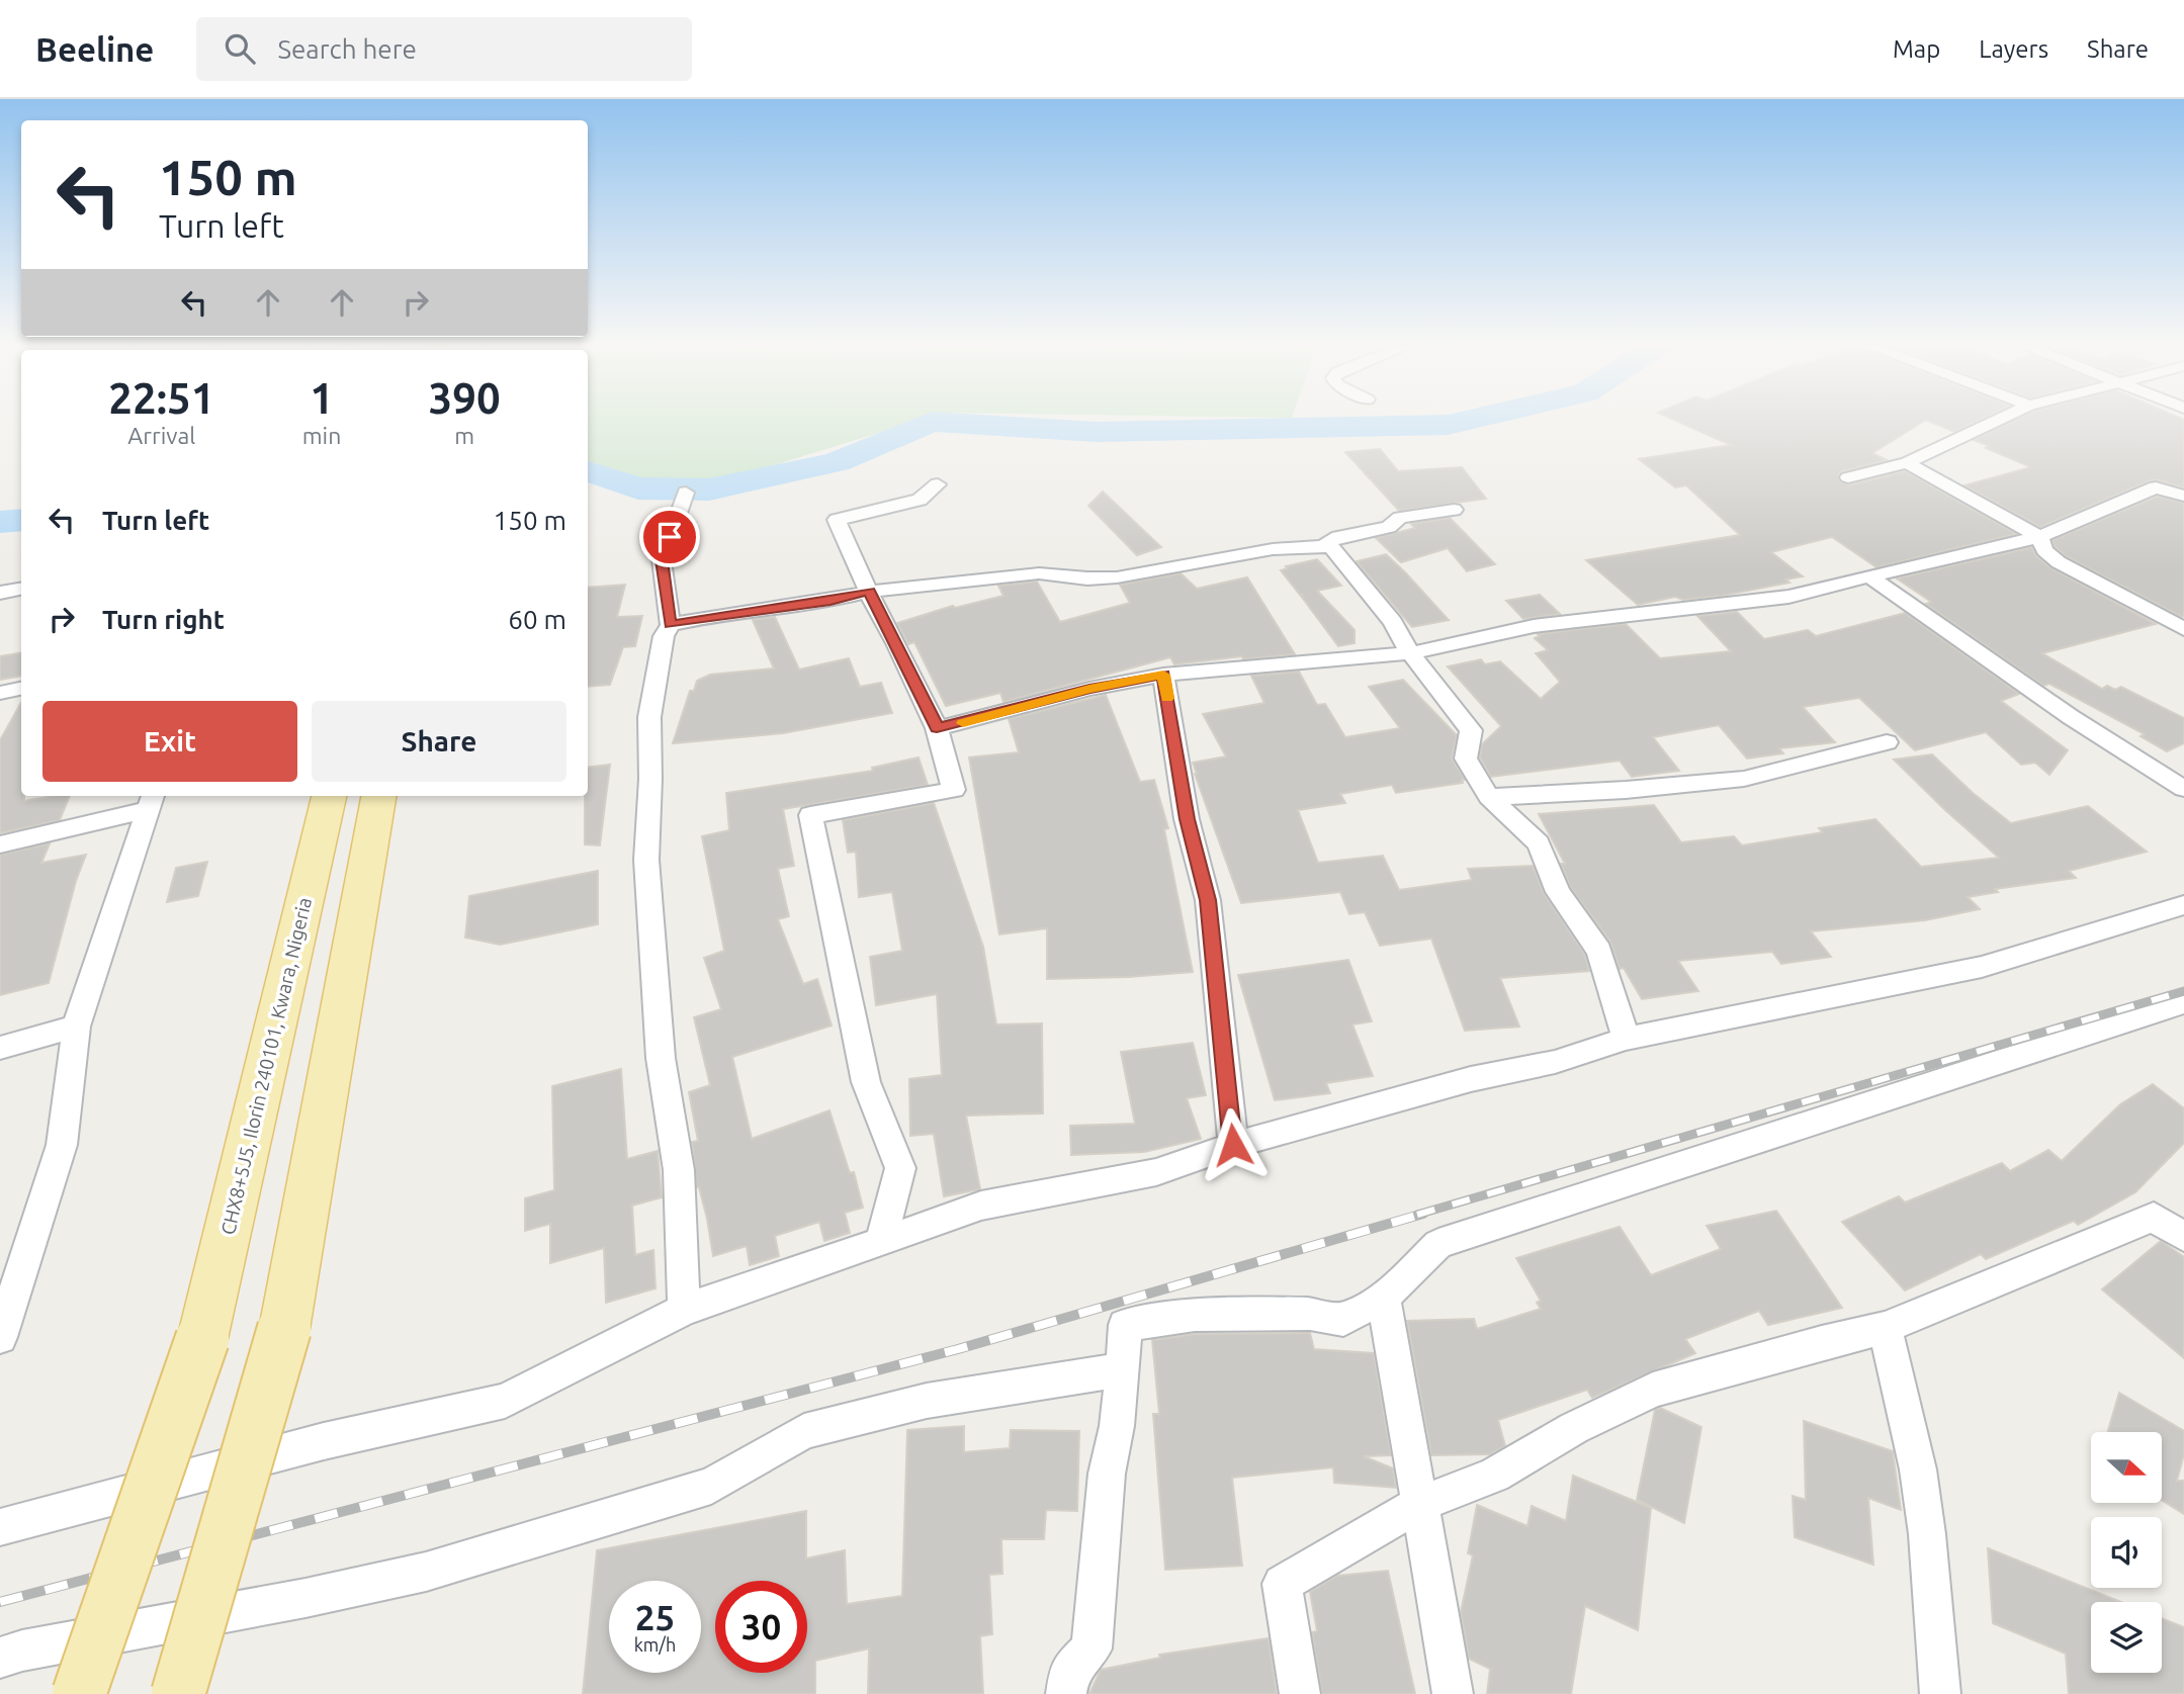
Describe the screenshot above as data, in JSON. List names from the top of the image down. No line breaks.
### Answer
{"streets":{"main road":["CHX8+5J5, Ilorin 240101, Kwara, Nigeria"]},"north":"right","page":{"header":"Beeline","search":"Search here","nav":["Map","Layers","Share"],"turn":["150 m","Turn left"],"eta":["22:51","Arrival","1","min","390","m"],"list":[{"name":"Turn left","value":"150 m"},{"name":"Turn right","value":"60 m"}],"buttons":["Exit","Share"],"speed":"25 km/h","limit":"30"}}
